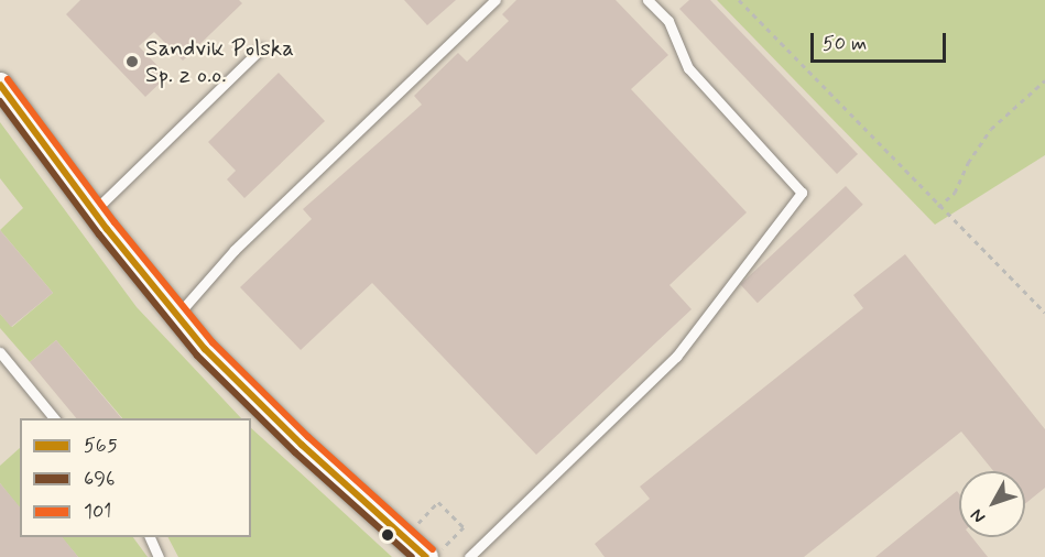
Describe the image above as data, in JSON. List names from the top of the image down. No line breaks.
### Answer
{"places":["Sandvik Polska Sp. z o.o."],"lines":["transit line 101","transit line 565","transit line 696"],"legend":["565","696","101"],"scale_bar":"50 m","north":"bottom left"}
